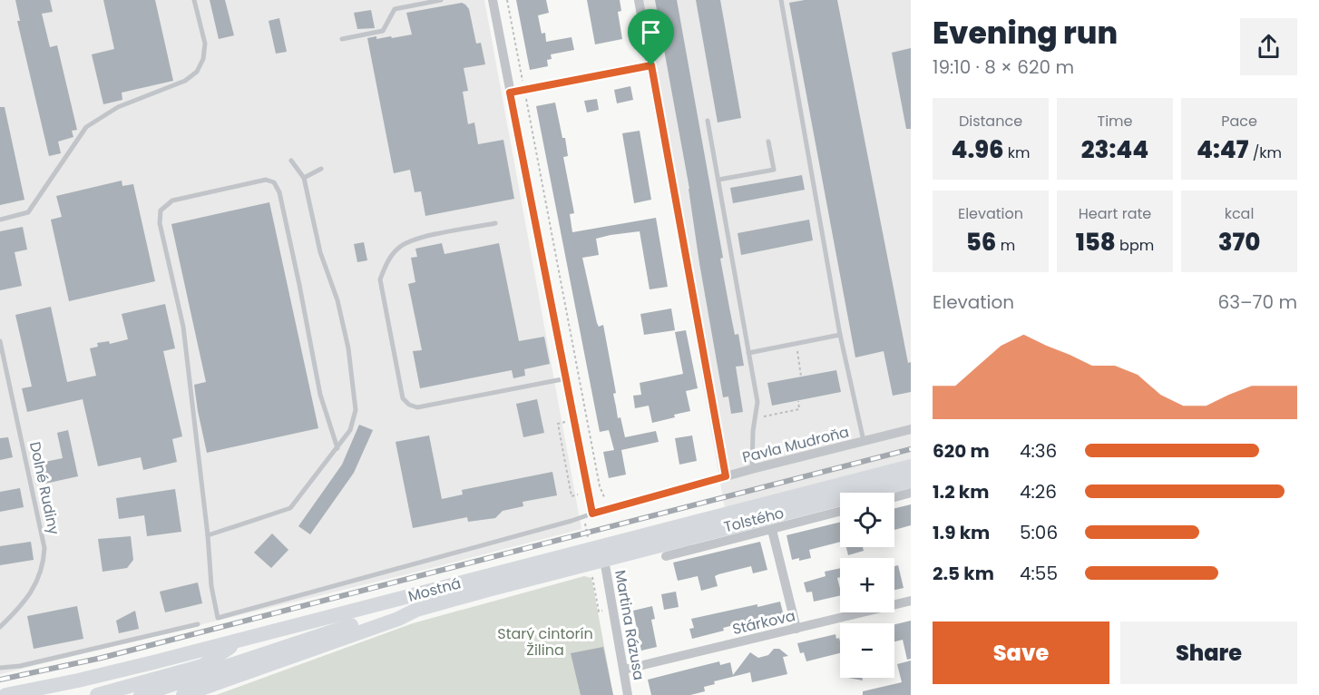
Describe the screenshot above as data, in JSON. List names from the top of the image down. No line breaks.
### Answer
{"streets":{"main road":["Mostná"],"street":["Pavla Mudroňa","Tolstého","Stárkova","Martina Rázusa"],"lane":["Dolné Rudiny"]},"crossings":[["Mostná","Martina Rázusa"],["Stárkova","Martina Rázusa"]],"parks":["Starý cintorín Žilina"],"page":{"heading":["Evening run","19:10 · 8 × 620 m"],"stats":[["Distance","4.96 km"],["Time","23:44"],["Pace","4:47 /km"],["Elevation","56 m"],["Heart rate","158 bpm"],["kcal","370"]],"chart":["Elevation","63–70 m"],"list":[{"name":"620 m","note":"4:36"},{"name":"1.2 km","note":"4:26"},{"name":"1.9 km","note":"5:06"},{"name":"2.5 km","note":"4:55"}],"map_buttons":["+","−"],"buttons":["Save","Share"]}}
